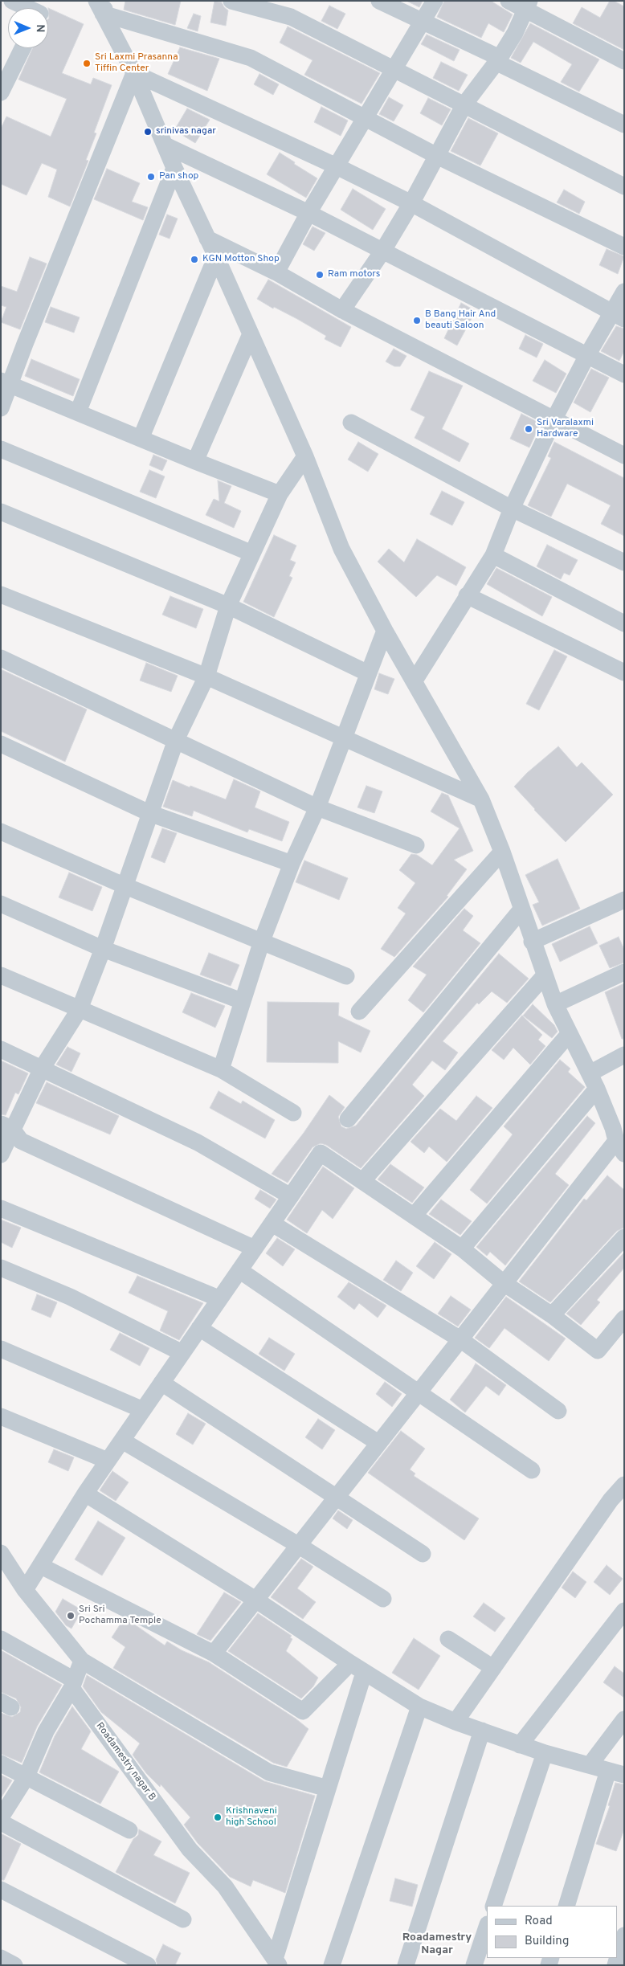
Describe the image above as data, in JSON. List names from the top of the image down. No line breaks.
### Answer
{"streets":{"street":["Roadamestry nagar B"]},"districts":["Roadamestry Nagar"],"places":["Sri Laxmi Prasanna Tiffin Center","srinivas nagar","Pan shop","KGN Motton Shop","Ram motors","B Bang Hair And beauti Saloon","Sri Varalaxmi Hardware","Sri Sri Pochamma Temple","Krishnaveni high School"],"legend":["Road","Building"],"north":"right"}
